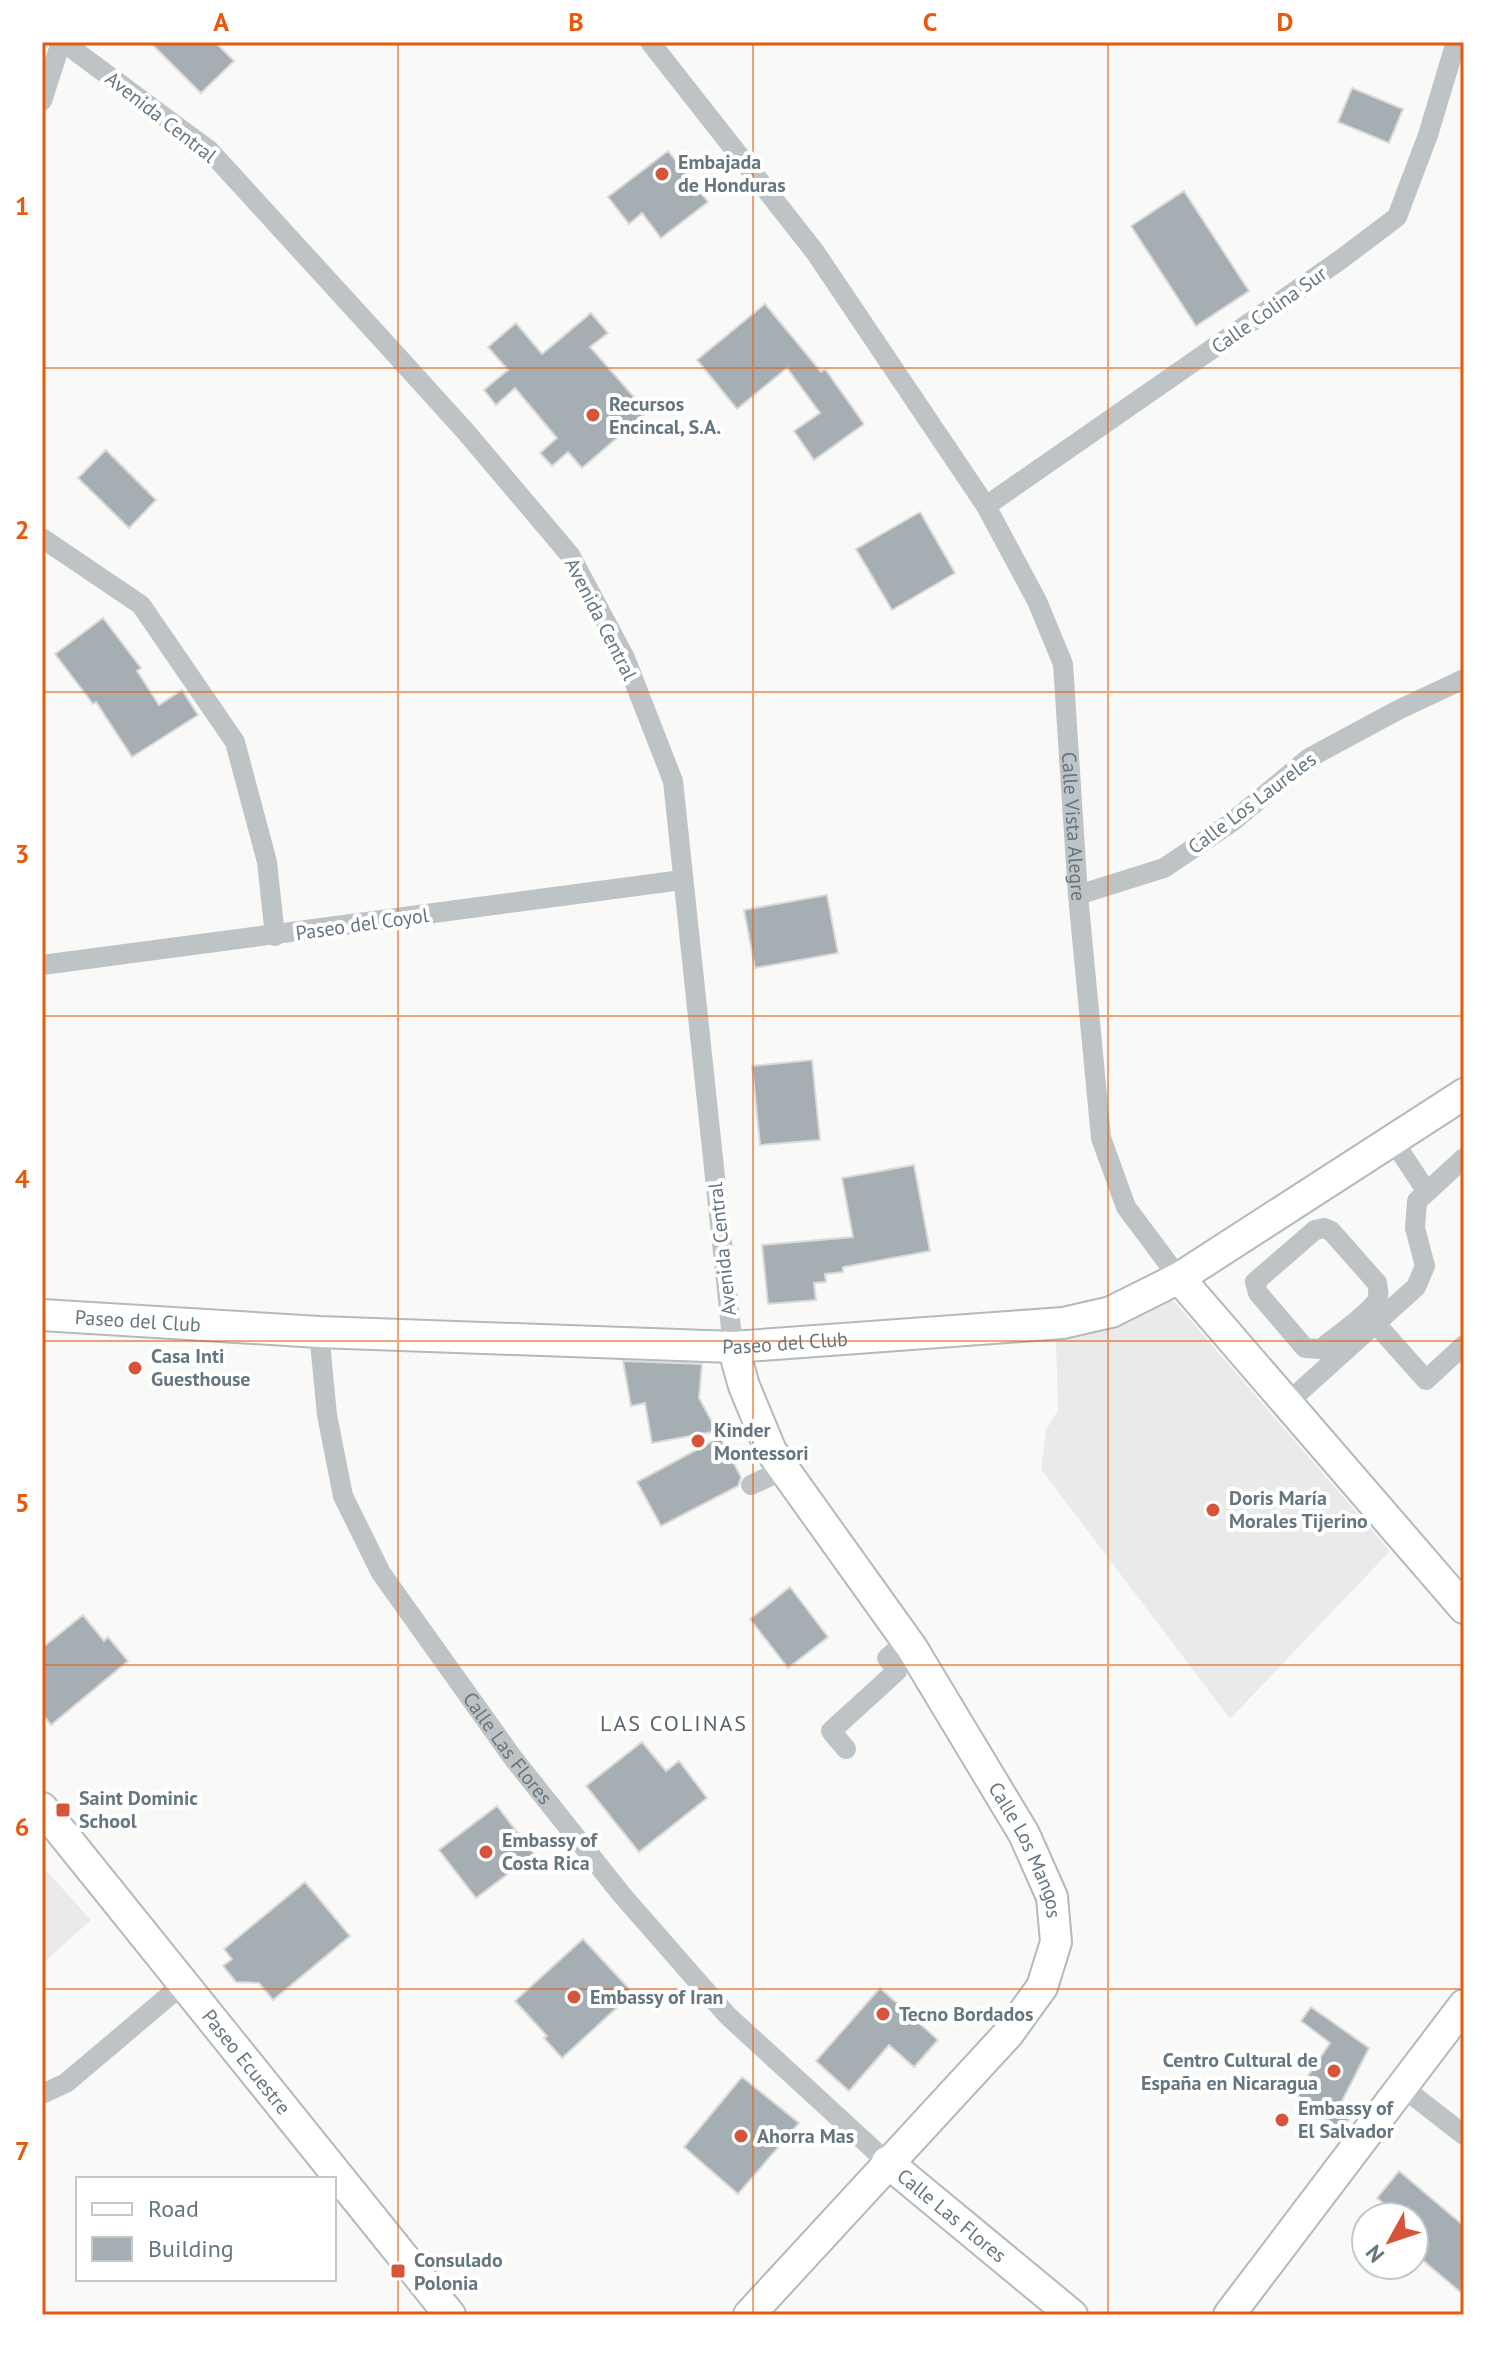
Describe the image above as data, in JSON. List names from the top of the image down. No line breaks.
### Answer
{"streets":{"street":["Avenida Central","Calle Colina Sur","Calle Los Laureles","Calle Vista Alegre","Paseo del Coyol","Paseo del Club","Calle Las Flores","Calle Los Mangos","Paseo Ecuestre"]},"crossings":[["Avenida Central","Paseo del Coyol"],["Avenida Central","Paseo del Club"],["Avenida Central","Calle Los Mangos"],["Calle Colina Sur","Calle Vista Alegre"],["Calle Los Laureles","Calle Vista Alegre"],["Calle Vista Alegre","Paseo del Club"],["Paseo del Club","Calle Las Flores"],["Paseo del Club","Calle Los Mangos"],["Calle Las Flores","Calle Los Mangos"]],"districts":["LAS COLINAS"],"places":{"other":["Embajada de Honduras","Recursos Encincal, S.A.","Casa Inti Guesthouse","Kinder Montessori","Doris María Morales Tijerino","Embassy of Costa Rica","Embassy of Iran","Tecno Bordados","Centro Cultural de España en Nicaragua","Embassy of El Salvador","Ahorra Mas"],"transit":["Saint Dominic School","Consulado Polonia"]},"legend":["Road","Building"],"north":"bottom left","grid":{"columns":["A","B","C","D"],"rows":["1","2","3","4","5","6","7"]}}
